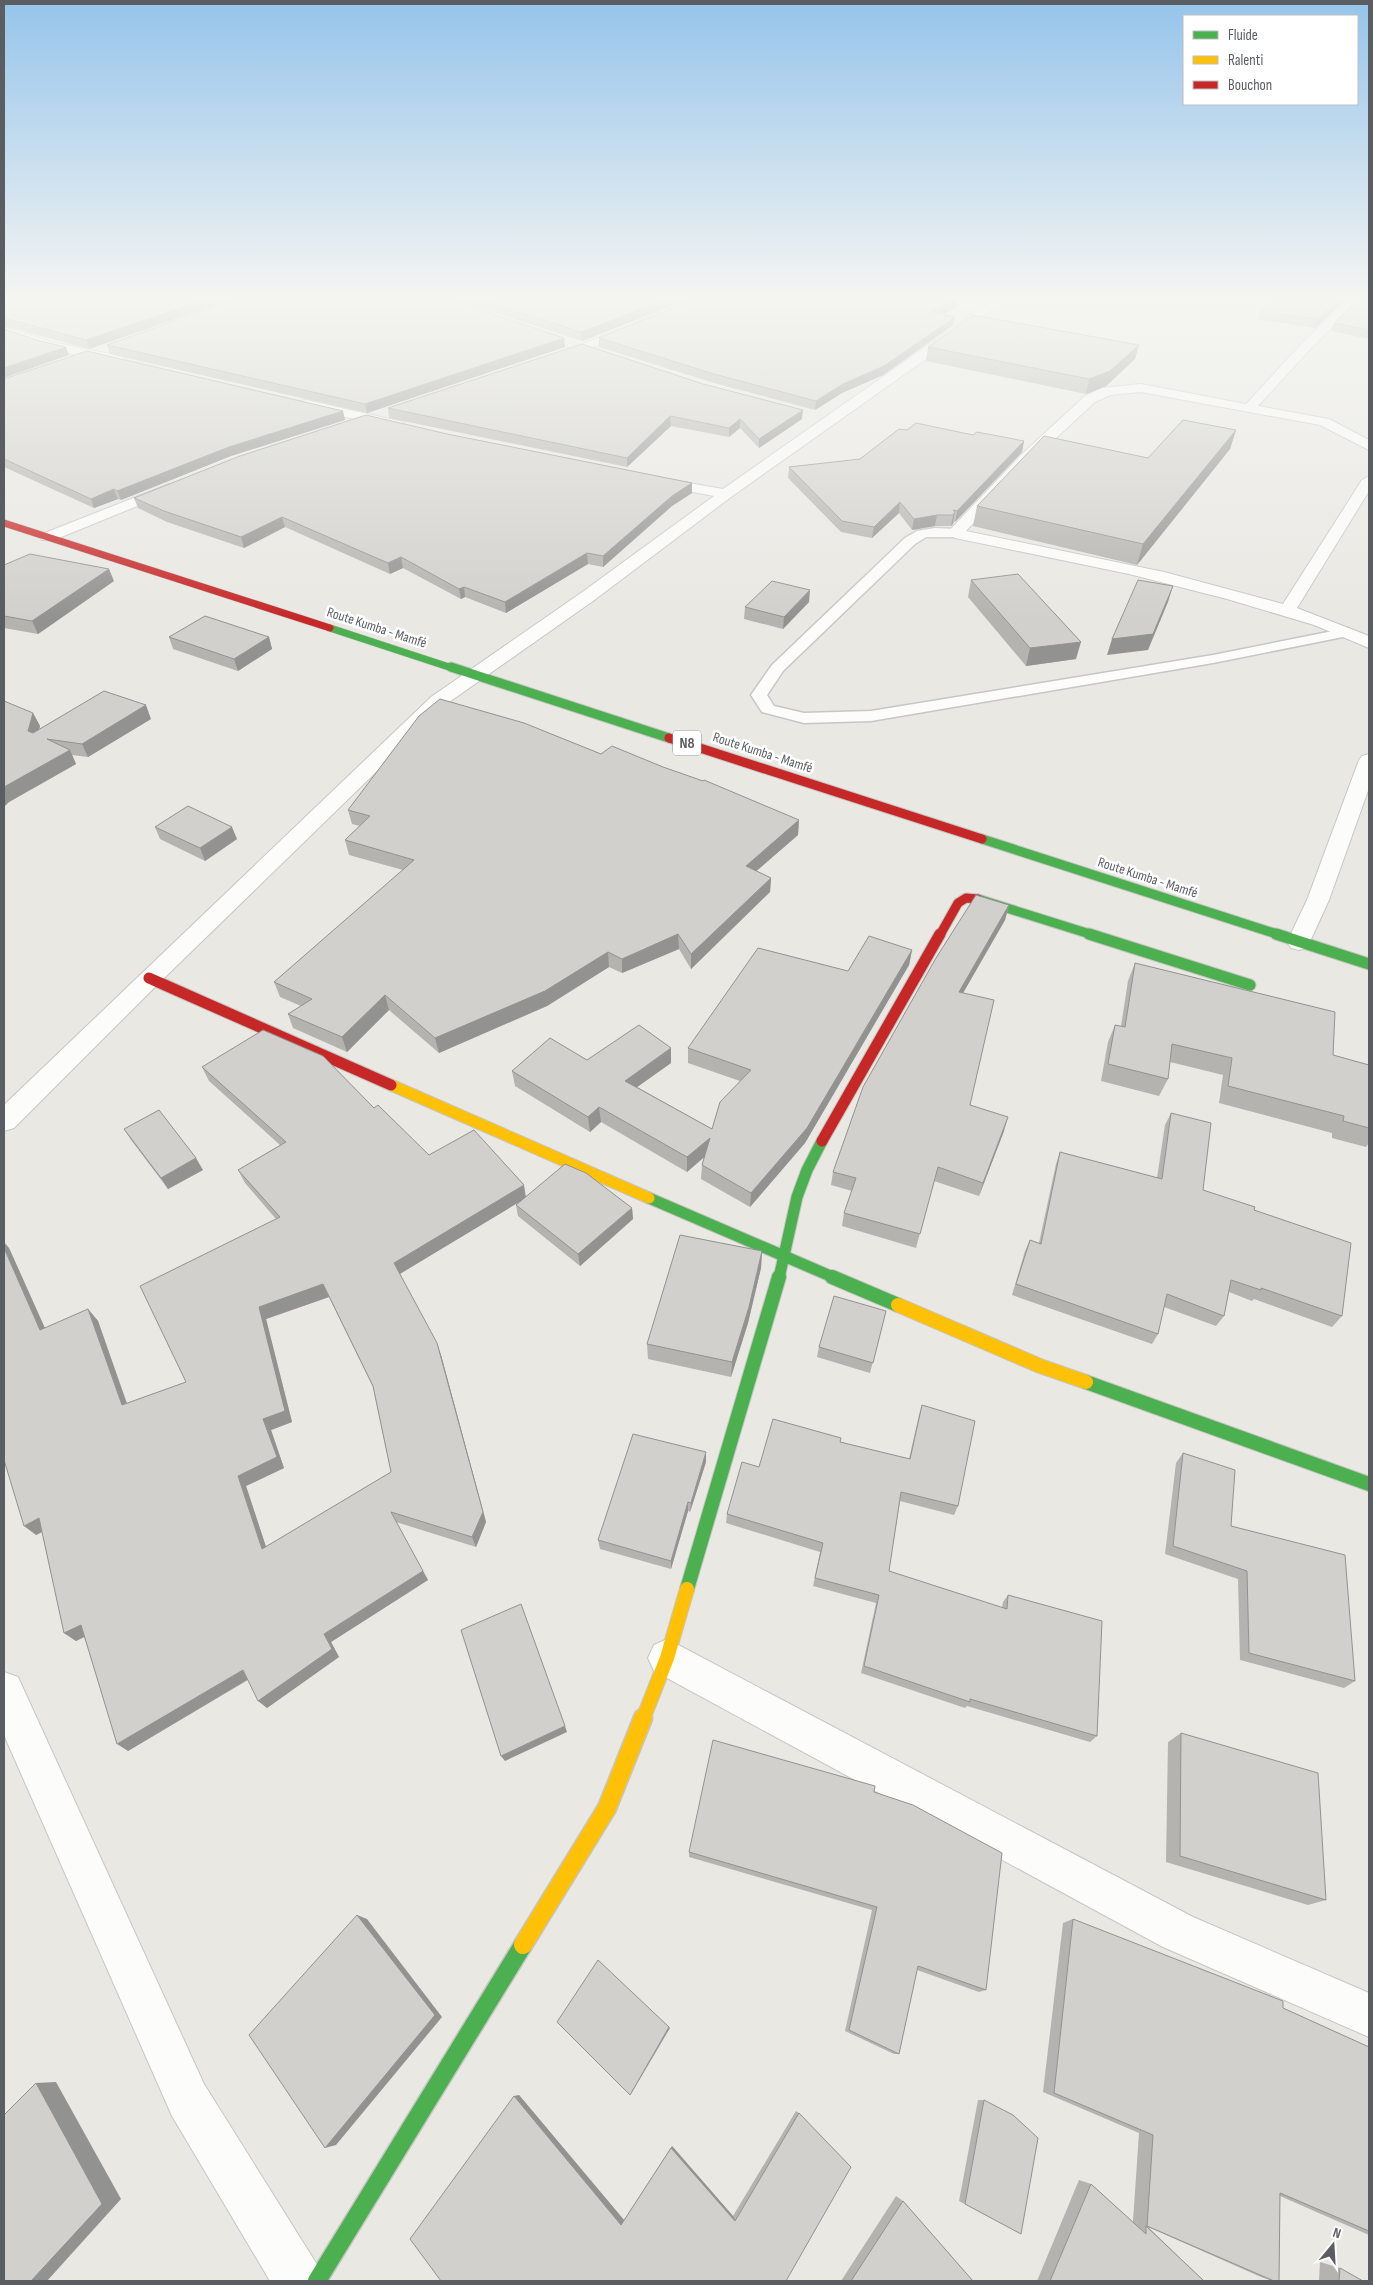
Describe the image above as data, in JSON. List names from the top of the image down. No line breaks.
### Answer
{"streets":{"main road":["Route Kumba - Mamfé","N8"]},"legend":["Fluide","Ralenti","Bouchon"],"north":"top"}
